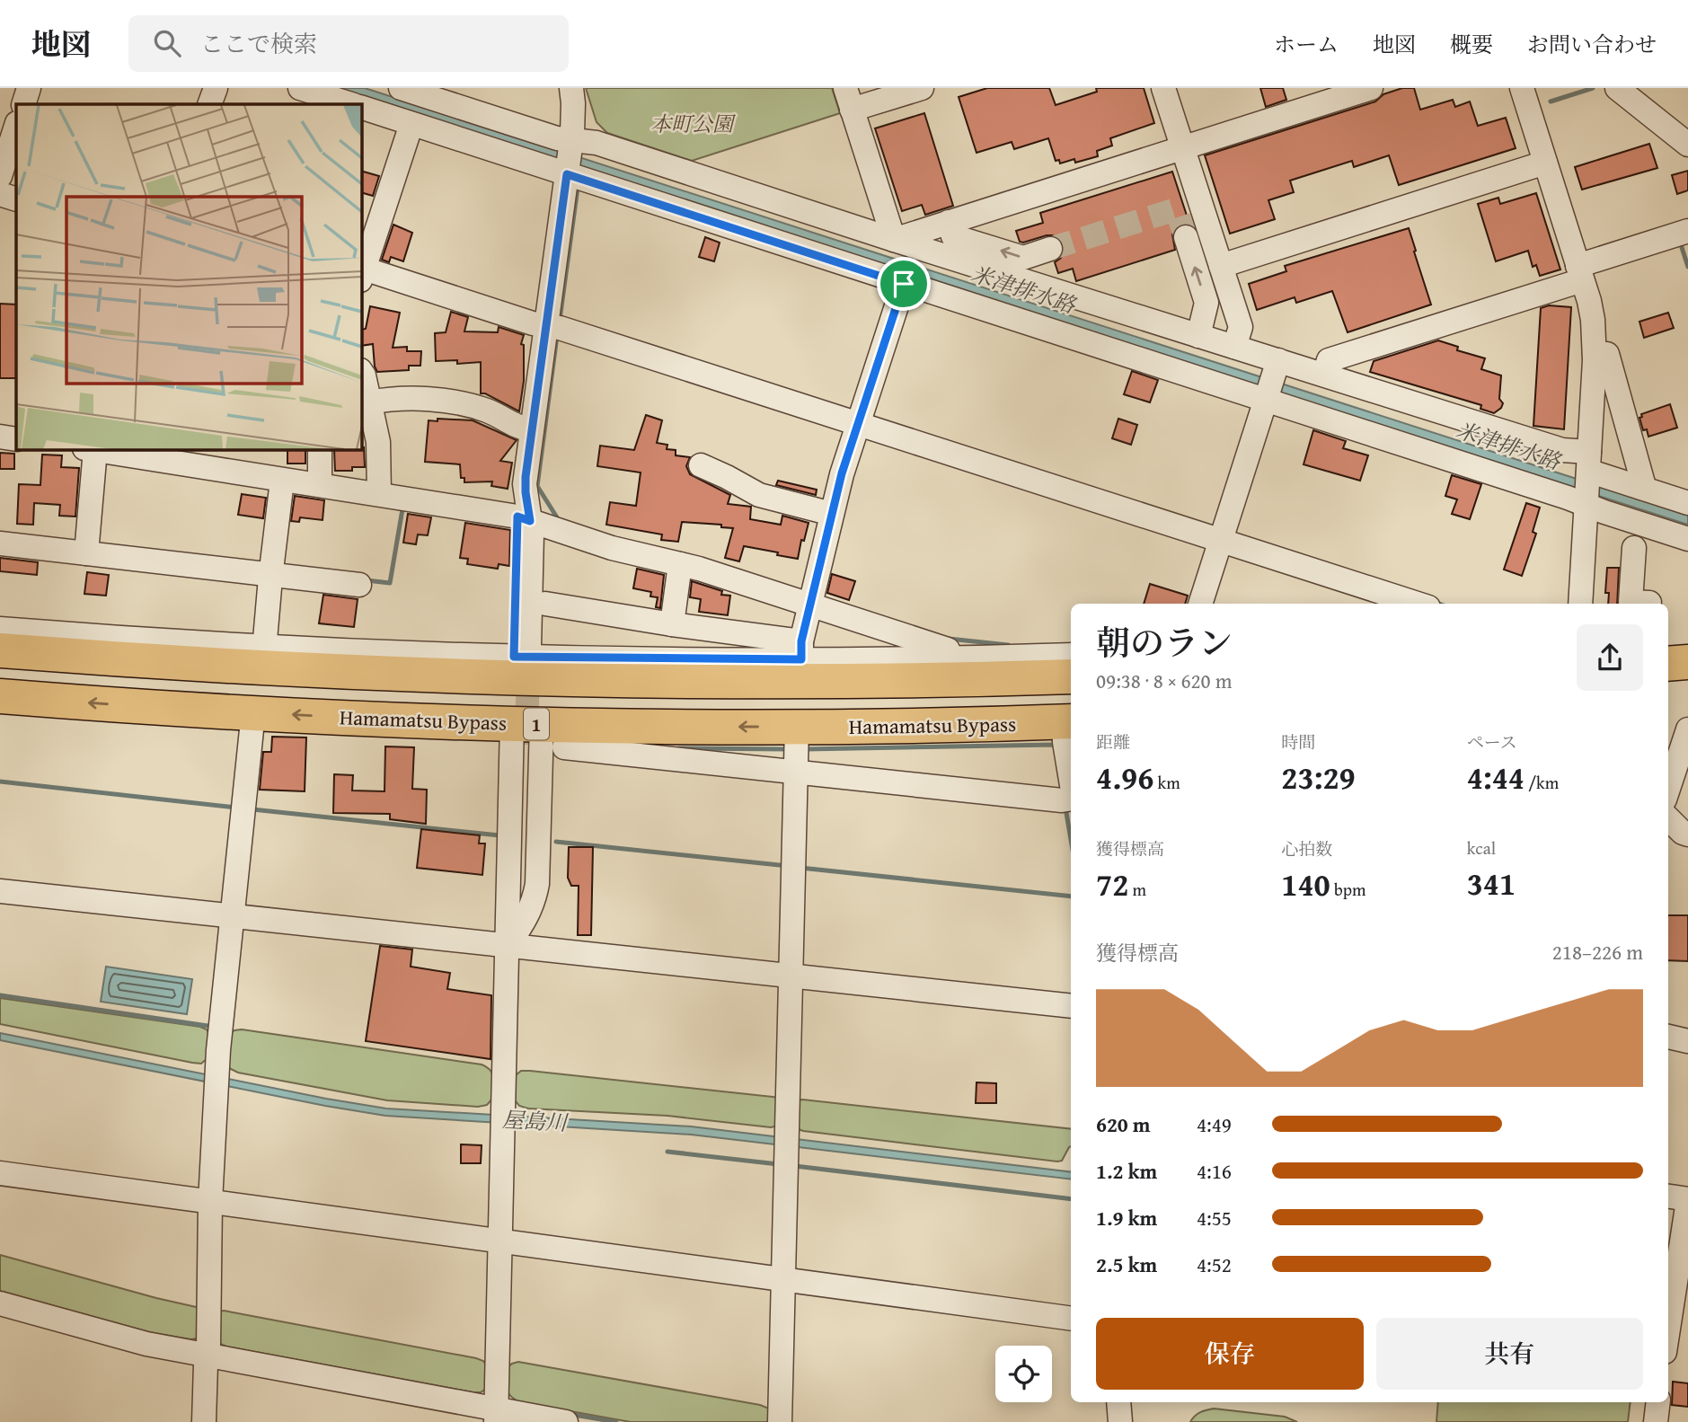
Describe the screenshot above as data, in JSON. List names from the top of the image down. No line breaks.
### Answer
{"streets":{"highway":["Hamamatsu Bypass","1"]},"water":["米津排水路","屋島川"],"parks":["本町公園"],"page":{"header":"地図","search":"ここで検索","nav":["ホーム","地図","概要","お問い合わせ"],"heading":["朝のラン","09:38 · 8 × 620 m"],"stats":[["距離","4.96 km"],["時間","23:29"],["ペース","4:44 /km"],["獲得標高","72 m"],["心拍数","140 bpm"],["kcal","341"]],"chart":["獲得標高","218–226 m"],"list":[{"name":"620 m","note":"4:49"},{"name":"1.2 km","note":"4:16"},{"name":"1.9 km","note":"4:55"},{"name":"2.5 km","note":"4:52"}],"buttons":["保存","共有"]}}
